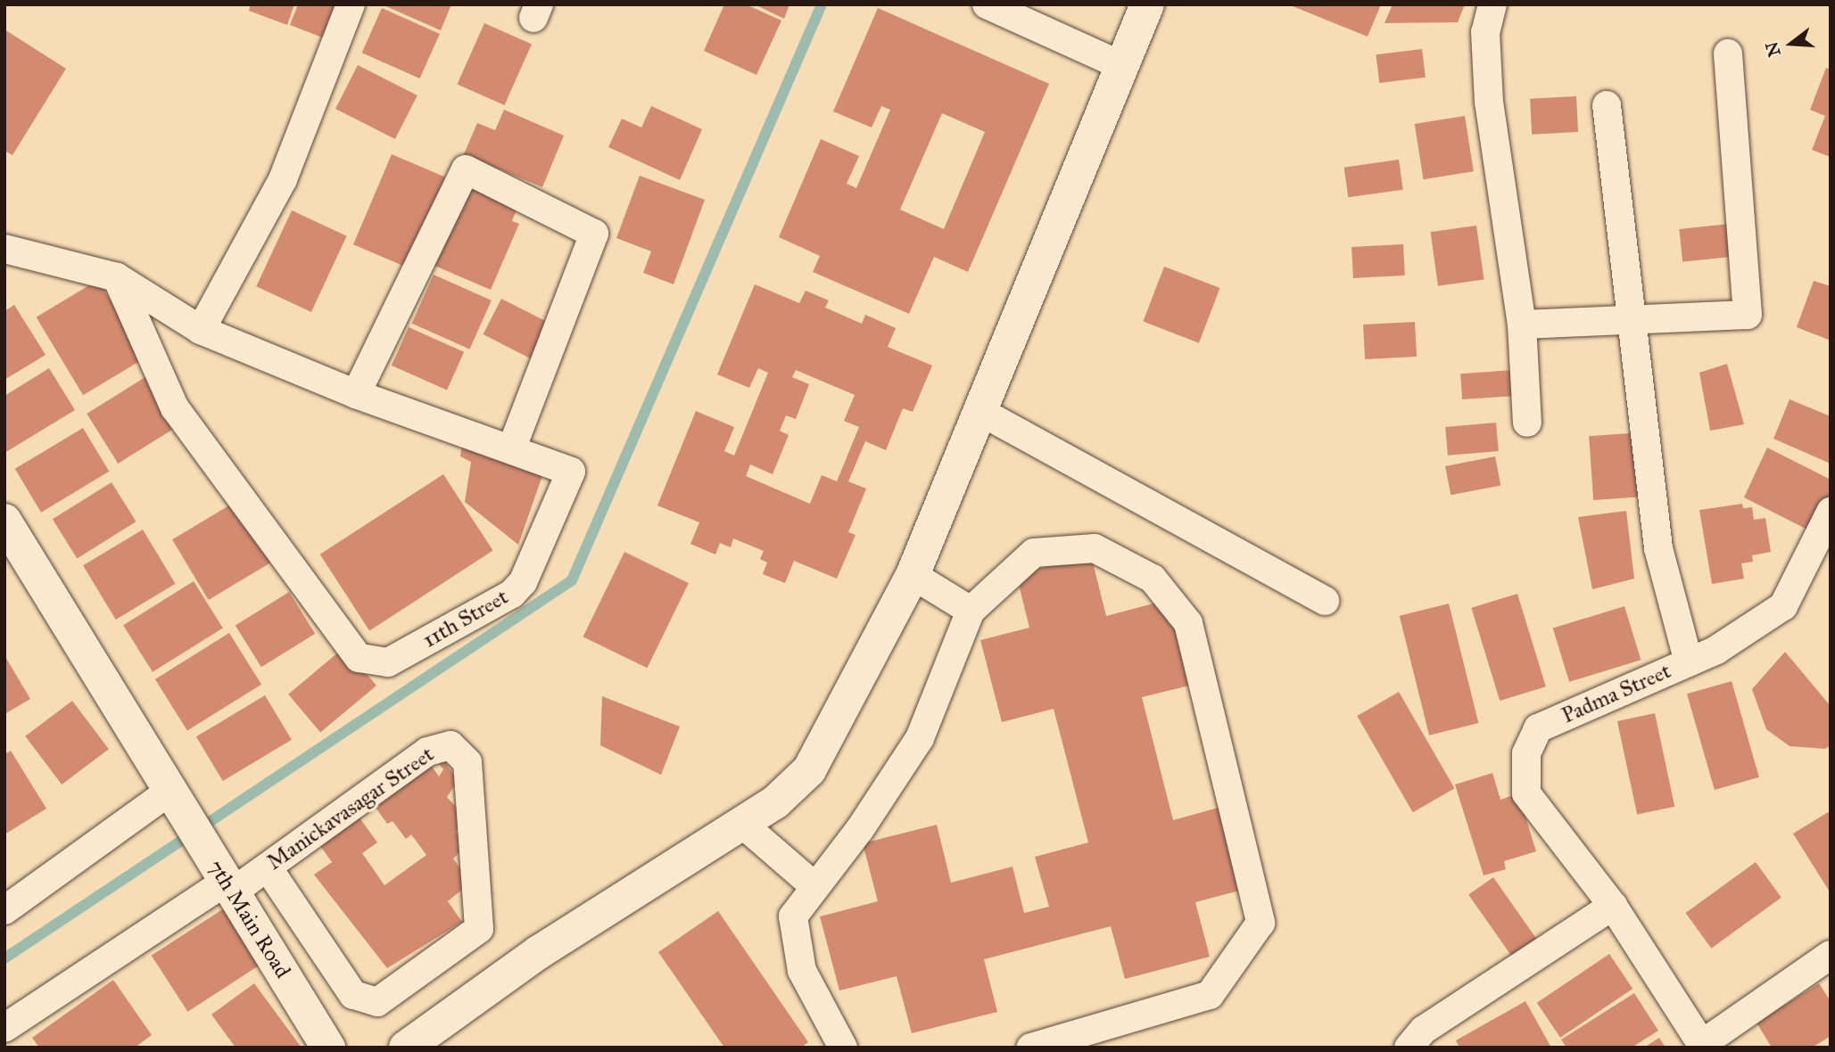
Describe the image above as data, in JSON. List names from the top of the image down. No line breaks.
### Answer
{"streets":{"street":["11th Street","Padma Street","Manickavasagar Street","7th Main Road"]},"crossings":[["Manickavasagar Street","7th Main Road"]],"north":"left"}
